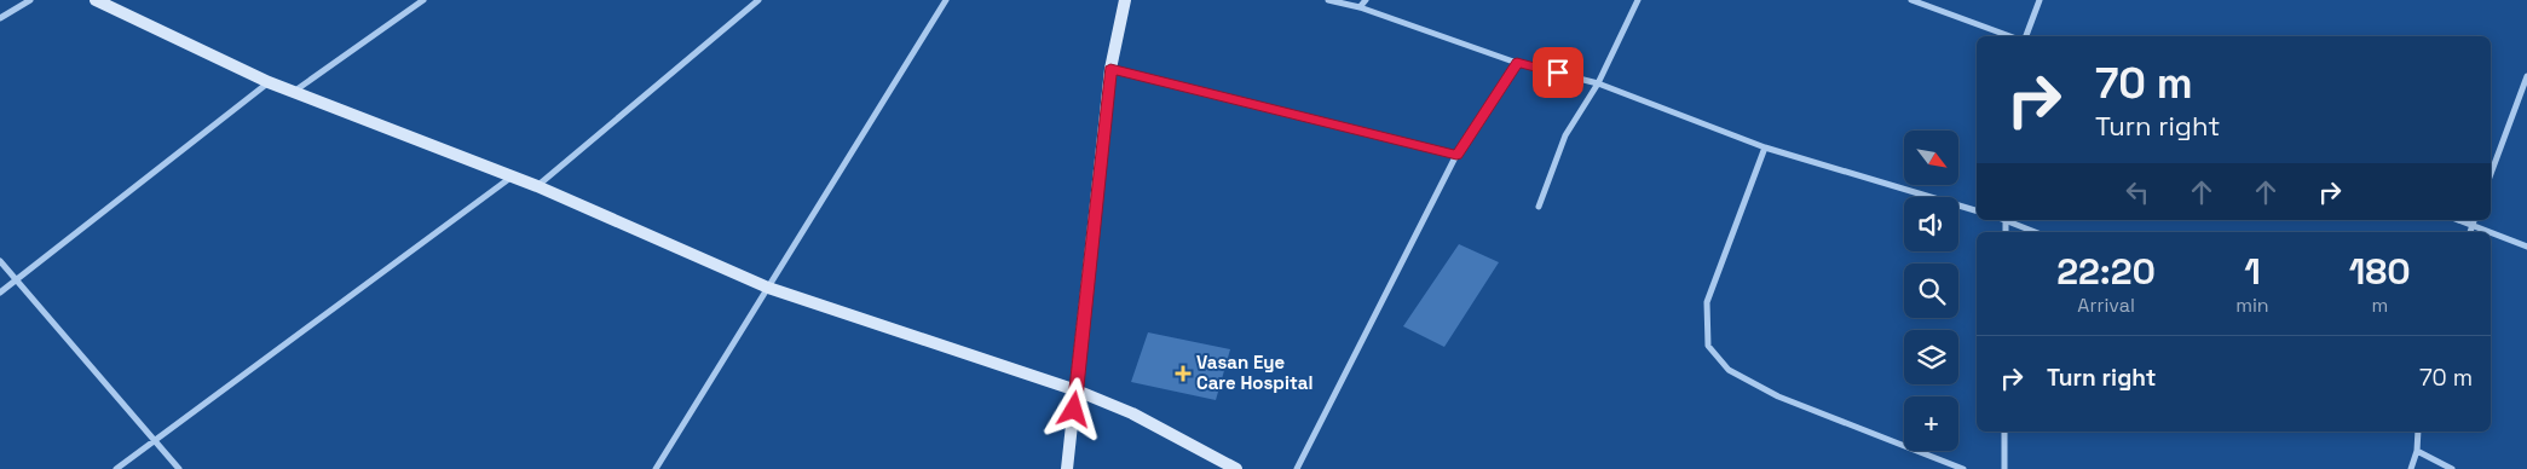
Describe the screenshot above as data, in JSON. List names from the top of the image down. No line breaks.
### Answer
{"places":{"health":["Vasan Eye Care Hospital"]},"north":"bottom right","page":{"turn":["70 m","Turn right"],"map_buttons":"+","eta":["22:20","Arrival","1","min","180","m"],"list":[{"name":"Turn right","value":"70 m"}]}}
